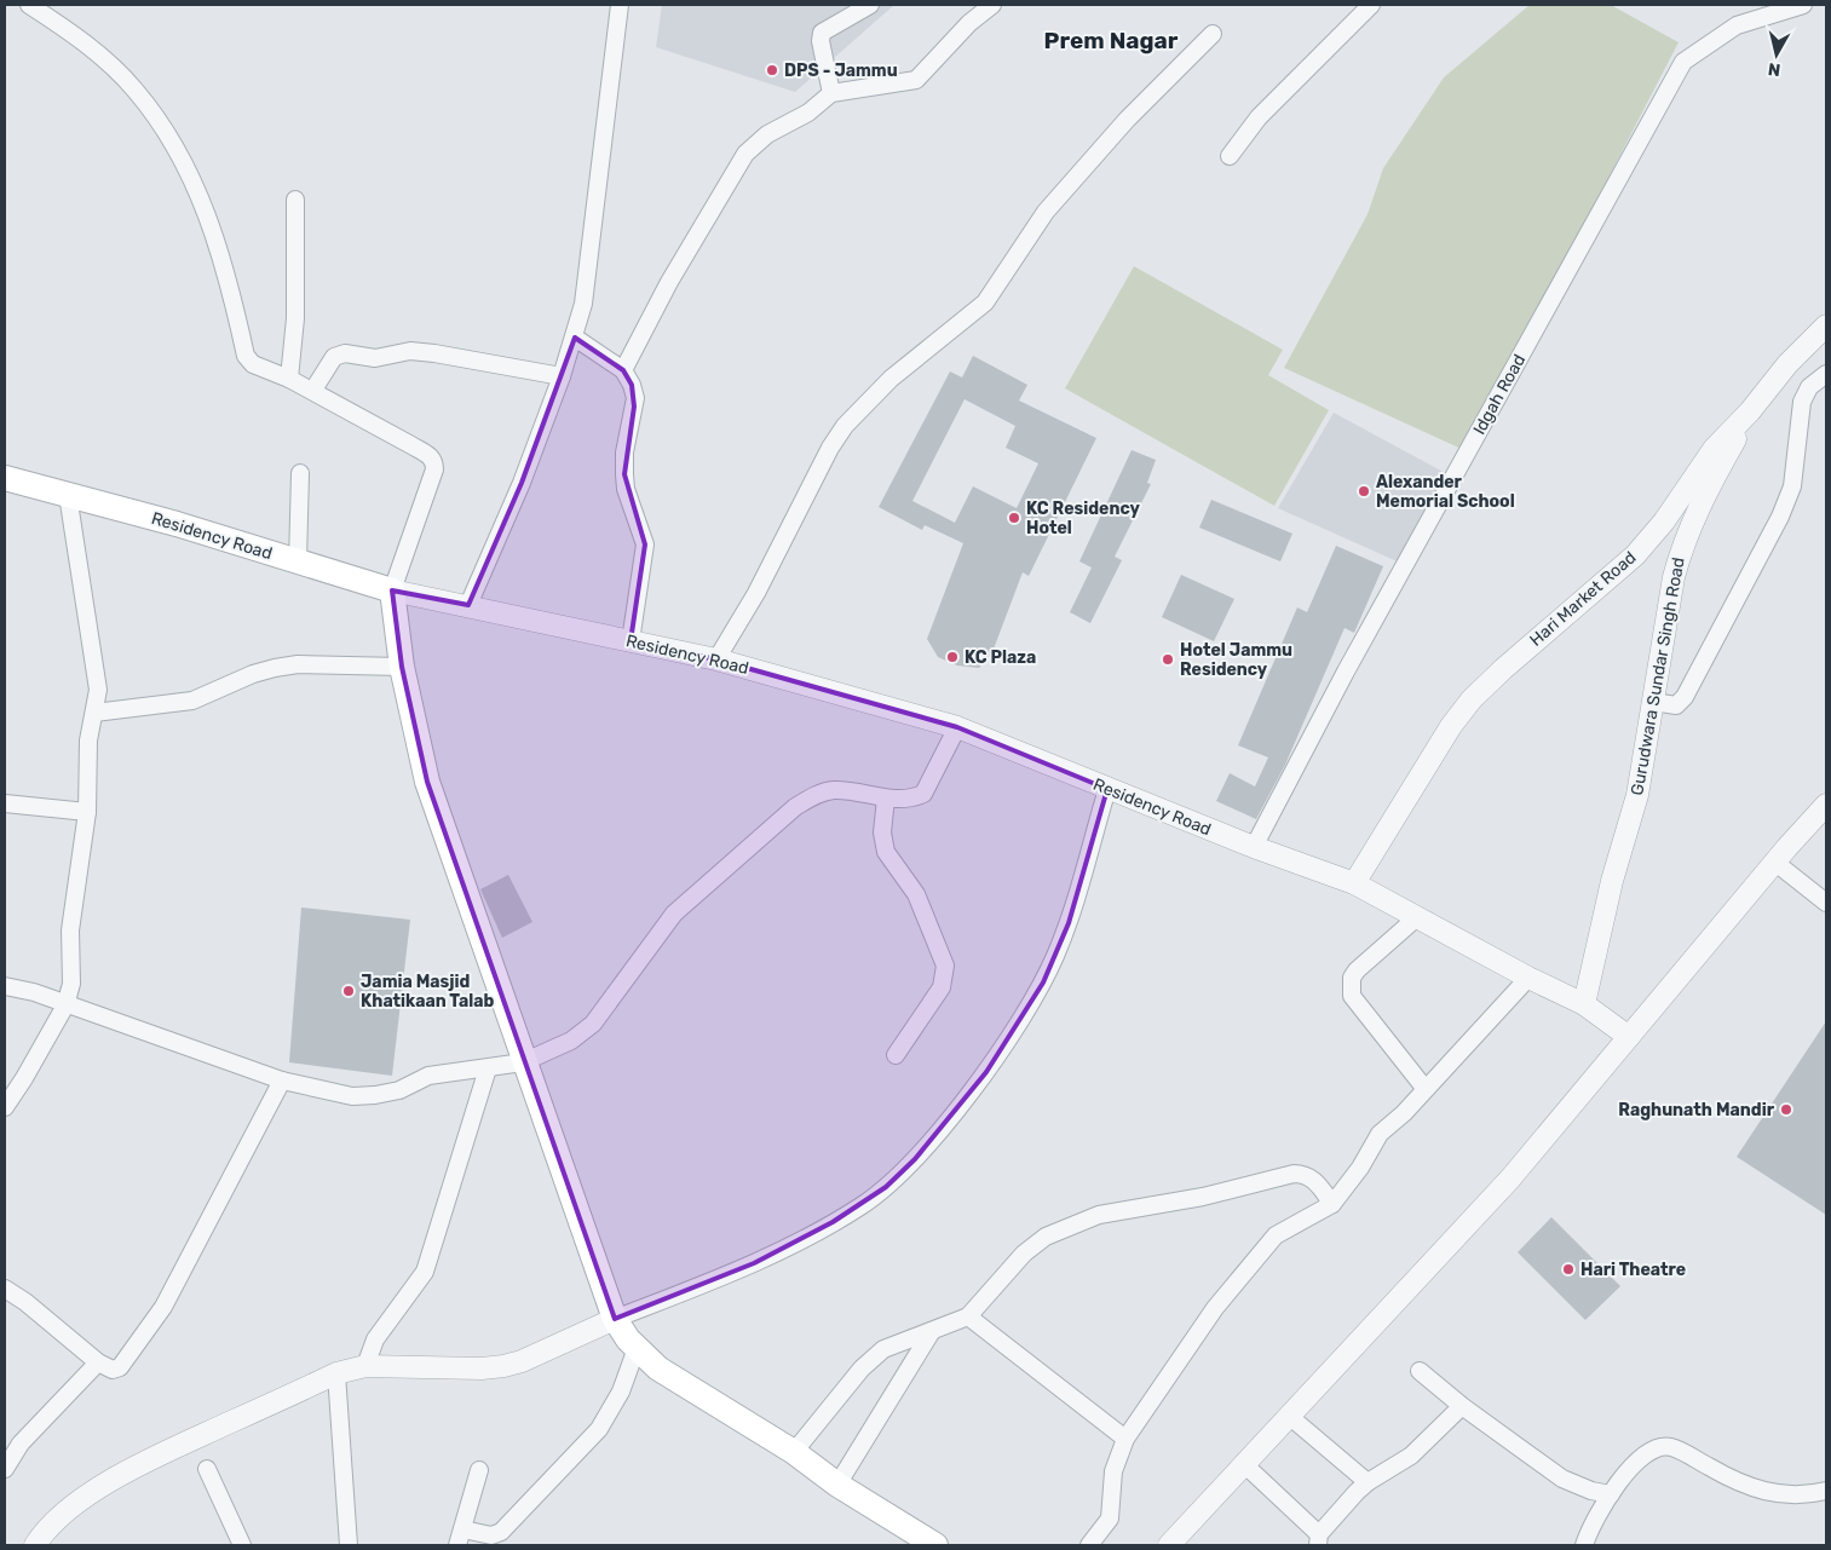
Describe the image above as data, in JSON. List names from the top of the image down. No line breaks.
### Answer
{"streets":{"main road":["Residency Road"],"street":["Idgah Road","Hari Market Road","Gurudwara Sundar Singh Road"]},"crossings":[["Idgah Road","Residency Road"],["Residency Road","Hari Market Road"],["Residency Road","Gurudwara Sundar Singh Road"],["Hari Market Road","Gurudwara Sundar Singh Road"]],"districts":["Prem Nagar"],"places":["DPS - Jammu","Alexander Memorial School","KC Residency Hotel","KC Plaza","Hotel Jammu Residency","Jamia Masjid Khatikaan Talab","Raghunath Mandir","Hari Theatre"],"north":"bottom"}
